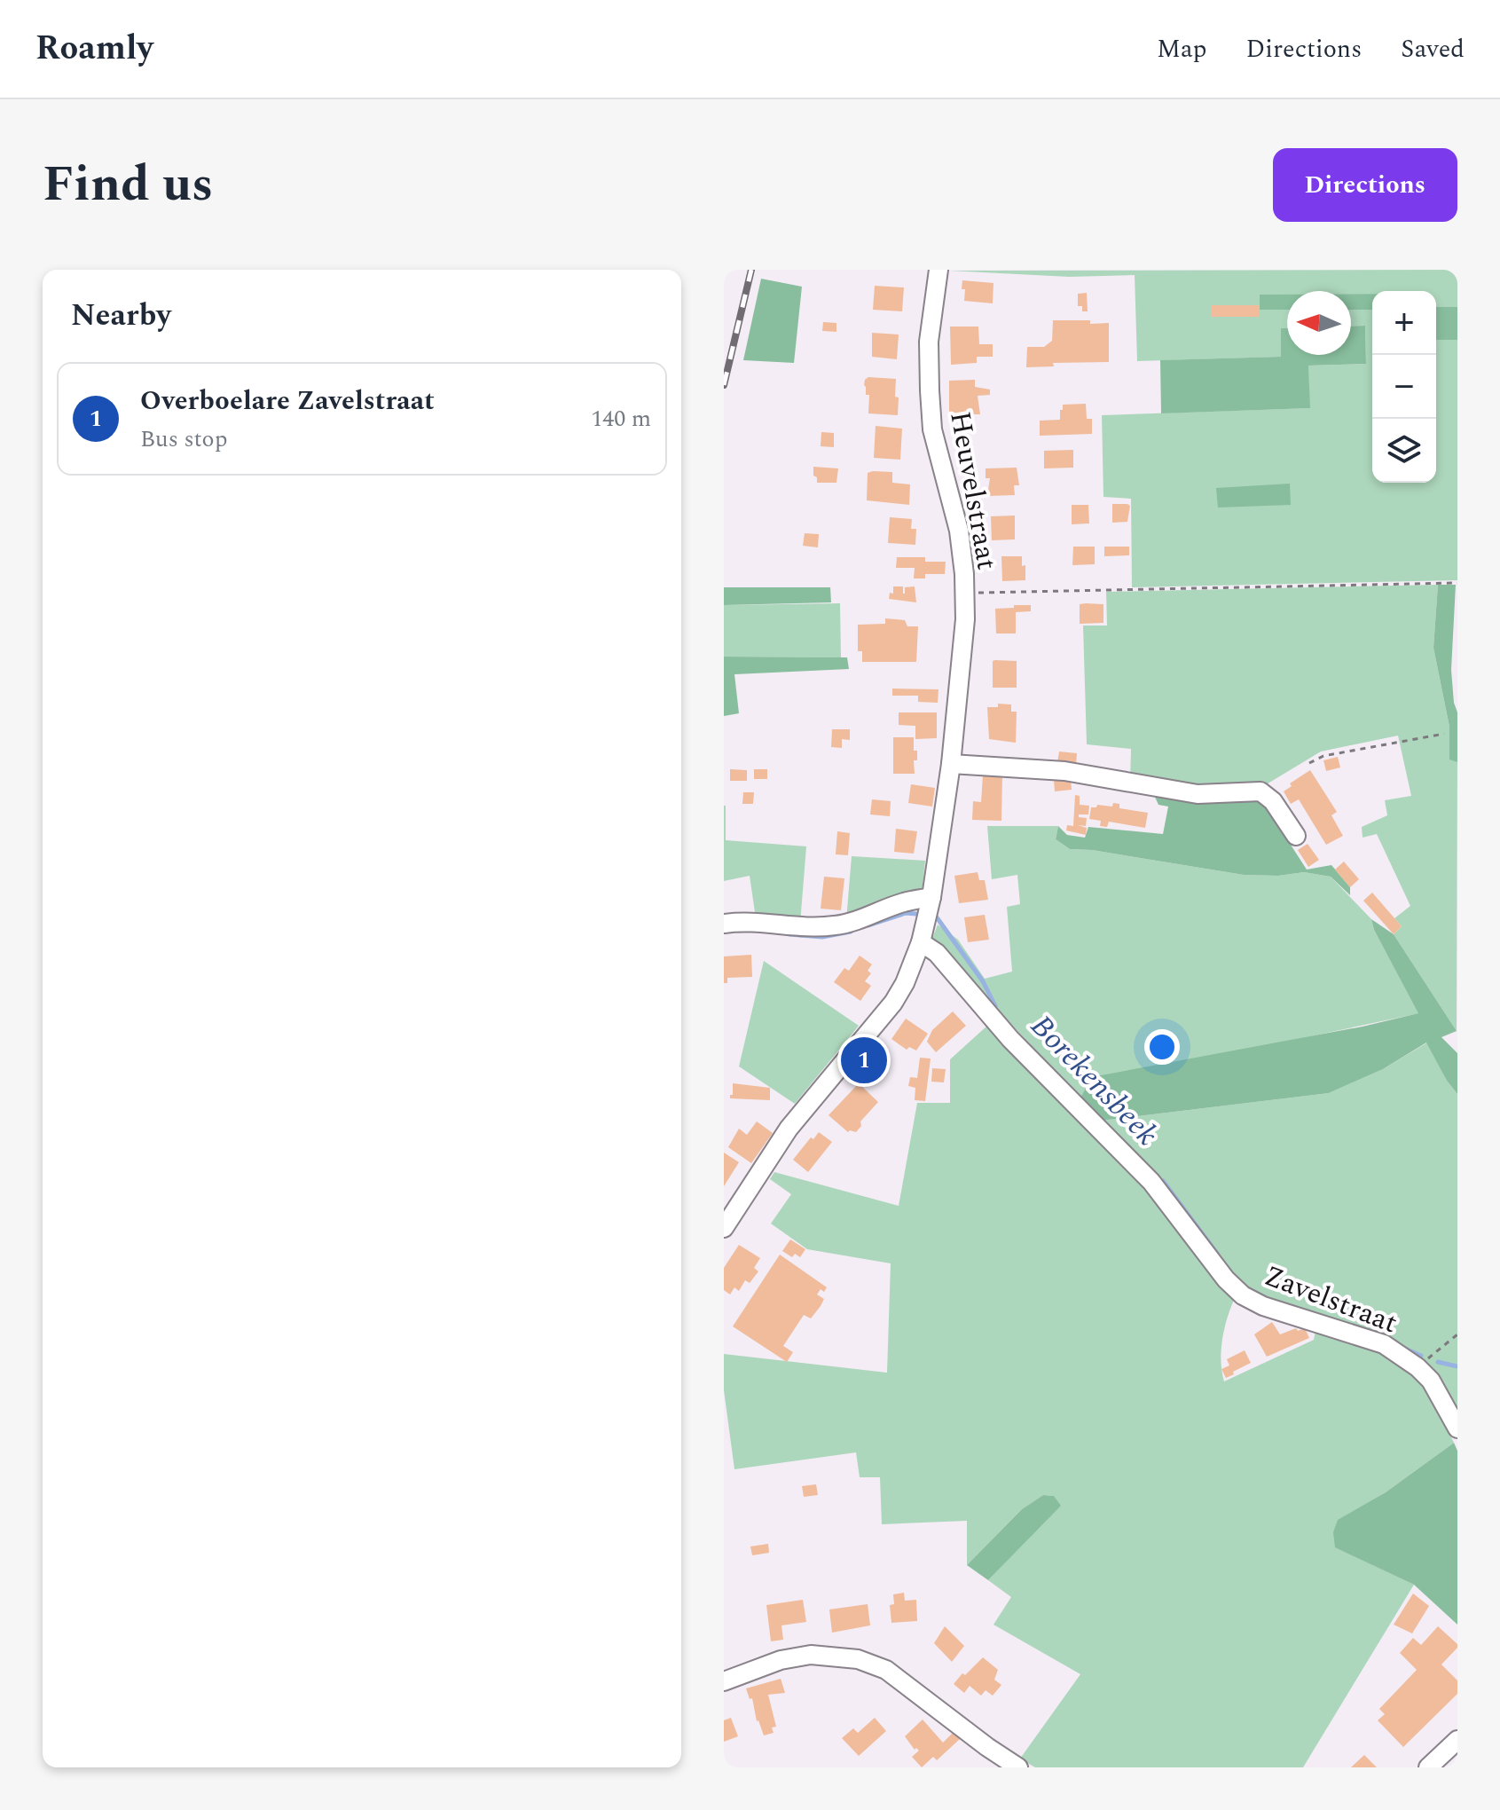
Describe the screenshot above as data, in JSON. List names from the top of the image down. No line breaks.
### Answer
{"streets":{"street":["Heuvelstraat","Zavelstraat"]},"crossings":[["Heuvelstraat","Zavelstraat"]],"water":["Borekensbeek"],"north":"left","page":{"header":"Roamly","nav":["Map","Directions","Saved"],"title":"Find us","buttons":"Directions","heading":"Nearby","map_buttons":["+","−"],"list":[{"mark":"1","name":"Overboelare Zavelstraat","note":"Bus stop","value":"140 m"}],"pins":"1"}}
